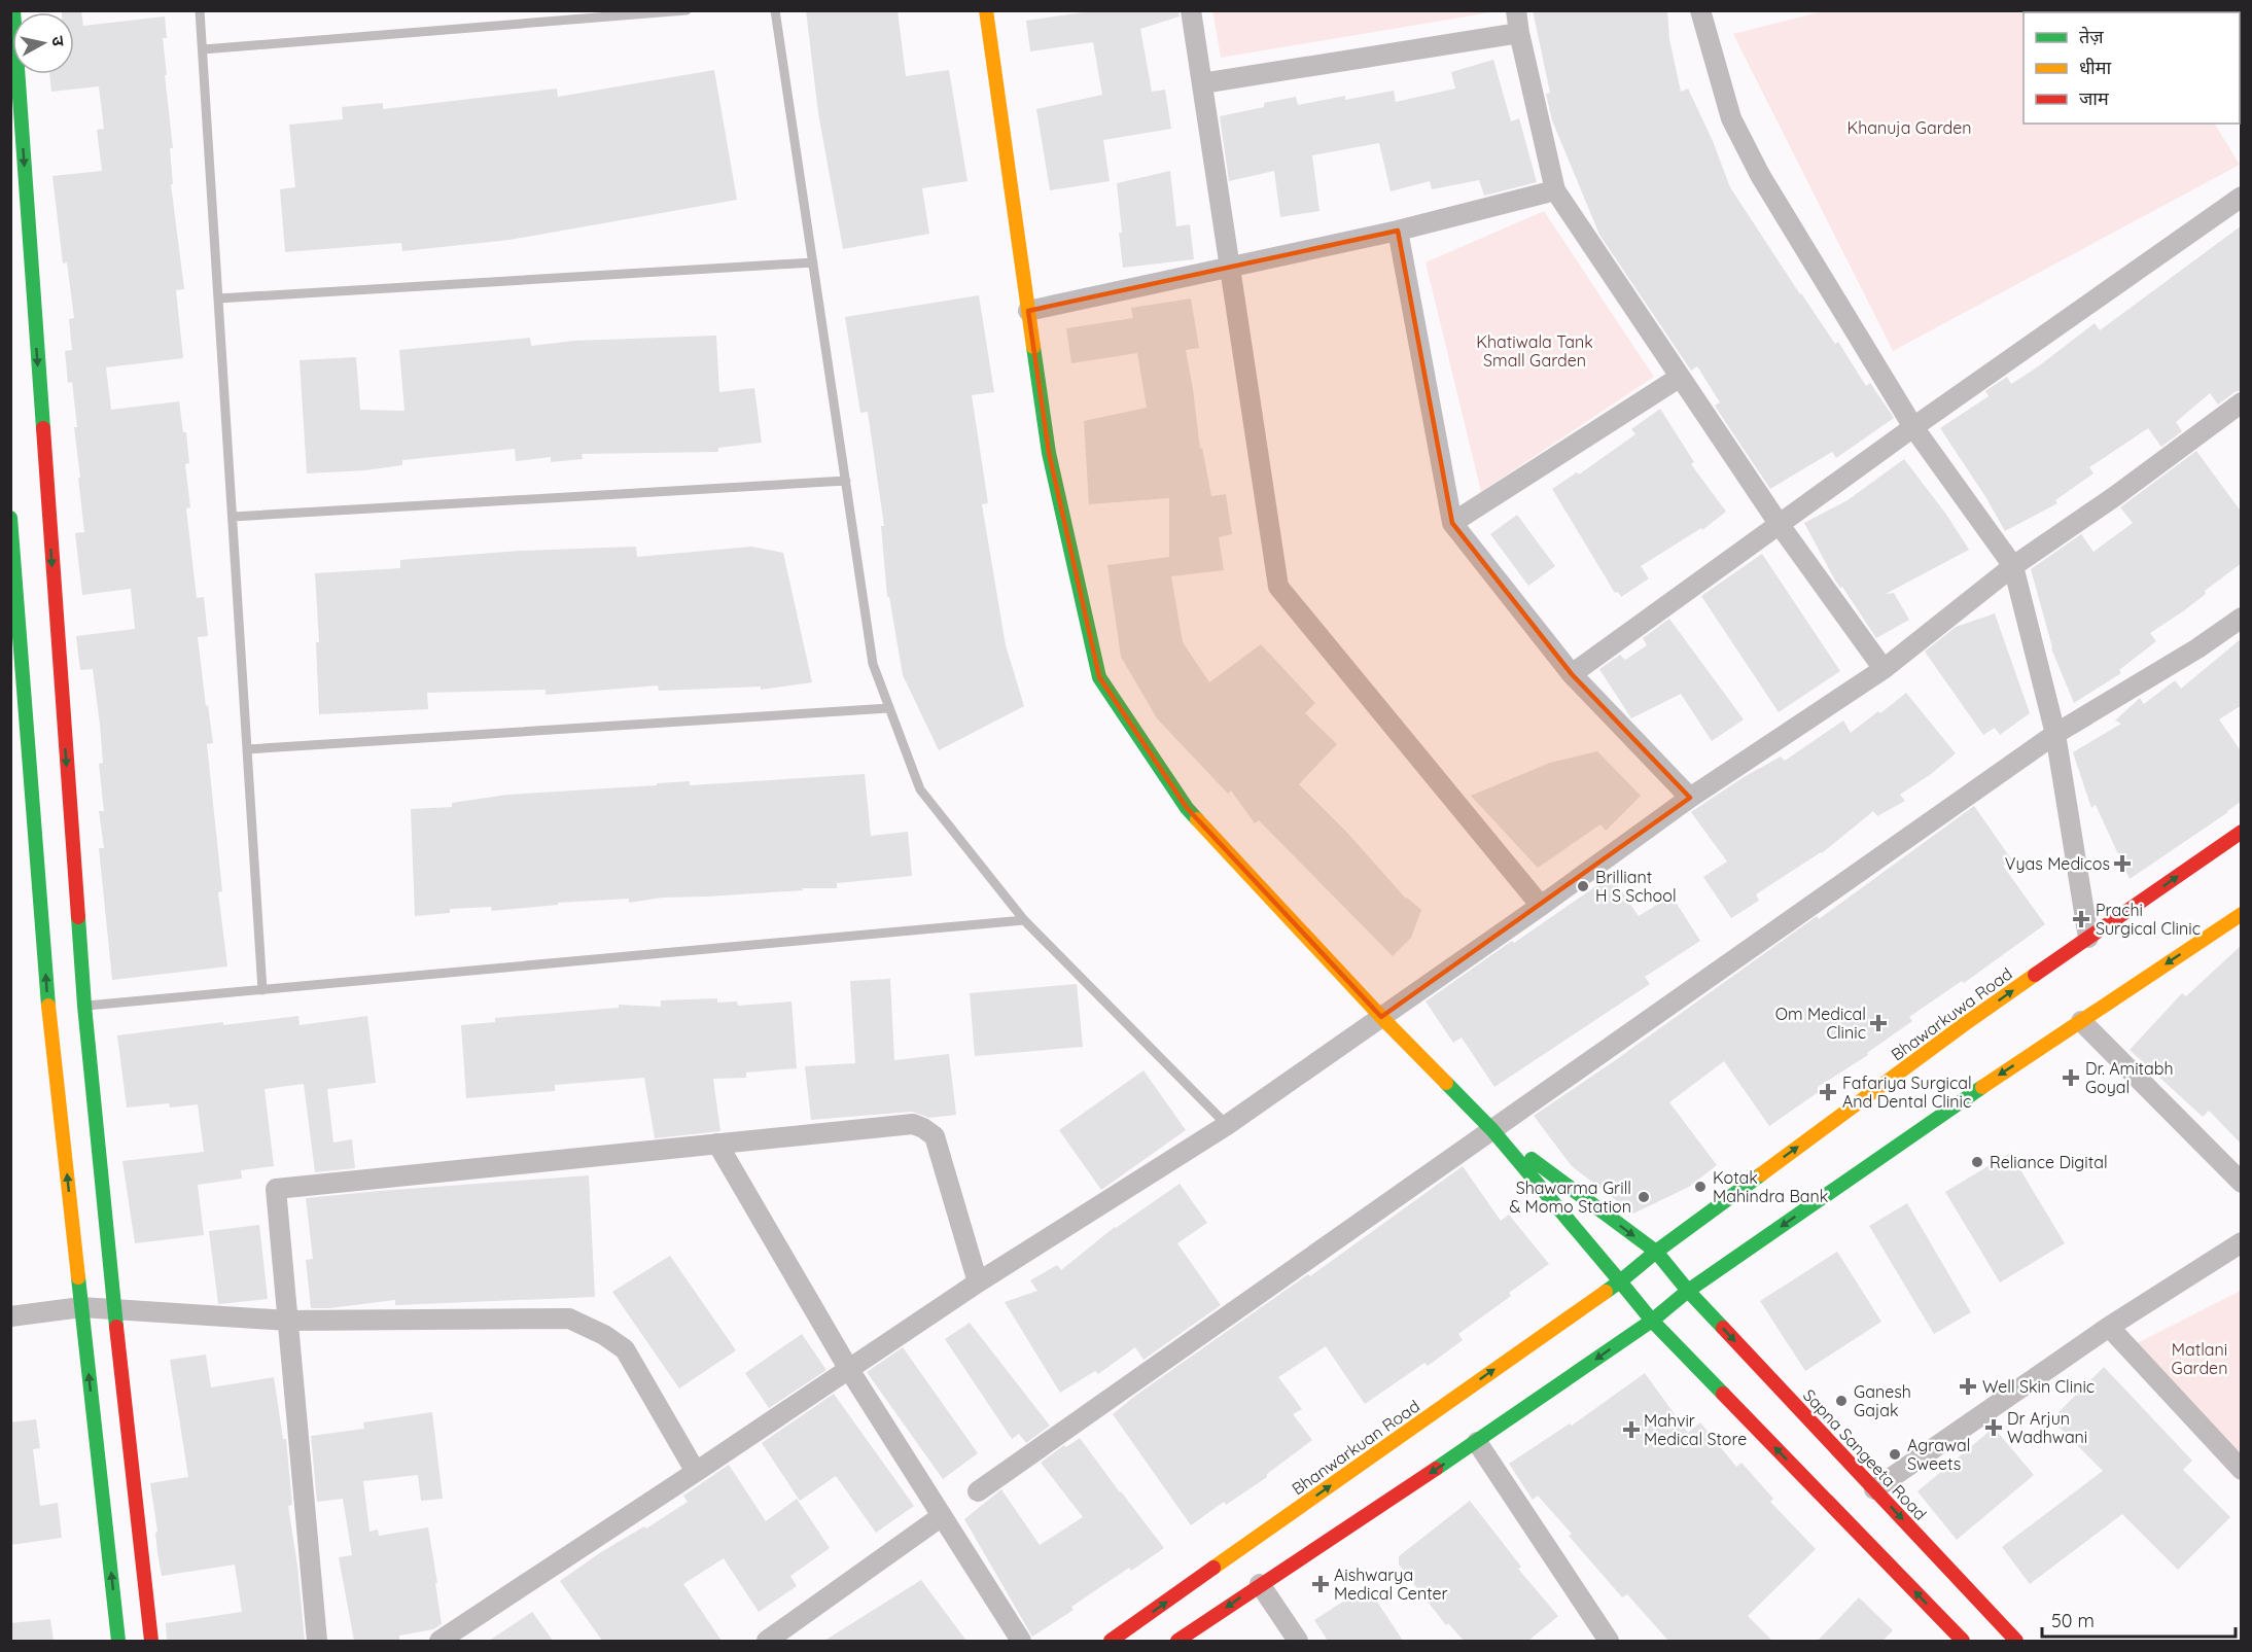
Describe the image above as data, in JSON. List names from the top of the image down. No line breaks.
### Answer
{"streets":{"main road":["Bhawarkuwa Road","Bhanwarkuan Road","Sapna Sangeeta Road"]},"crossings":[["Bhawarkuwa Road","Bhanwarkuan Road"],["Bhawarkuwa Road","Sapna Sangeeta Road"]],"parks":["Khanuja Garden","Khatiwala Tank Small Garden","Matlani Garden"],"places":{"health":["Vyas Medicos","Prachi Surgical Clinic","Om Medical Clinic","Dr. Amitabh Goyal","Fafariya Surgical And Dental Clinic","Well Skin Clinic","Dr Arjun Wadhwani","Mahvir Medical Store","Aishwarya Medical Center"],"other":["Brilliant H S School","Reliance Digital","Kotak Mahindra Bank","Shawarma Grill & Momo Station","Ganesh Gajak","Agrawal Sweets"]},"legend":["तेज़","धीमा","जाम"],"scale_bar":"50 m","north":"right"}
